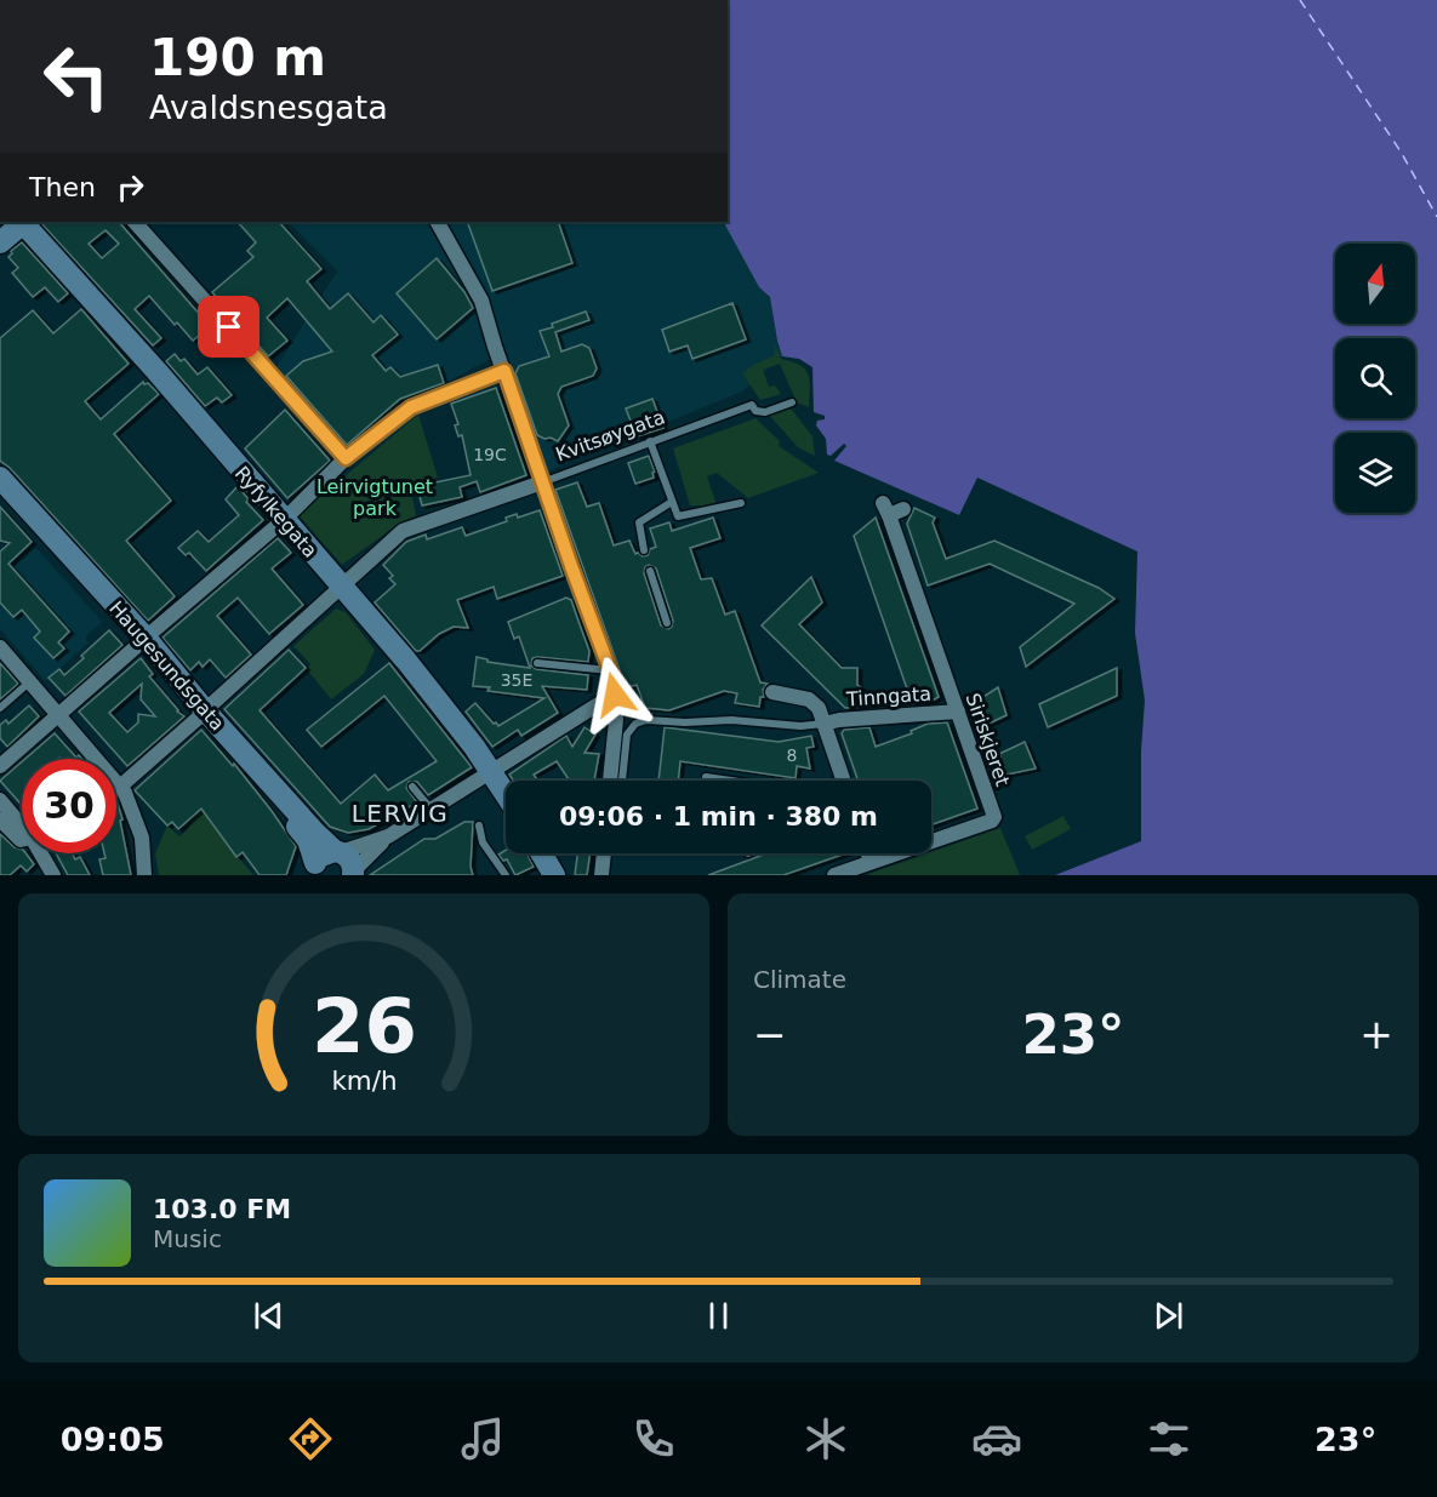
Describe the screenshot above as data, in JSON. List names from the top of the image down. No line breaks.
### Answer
{"streets":{"street":["Kvitsøygata","Ryfylkegata","Haugesundsgata","Tinngata","Siriskjeret"]},"crossings":[["Kvitsøygata","Ryfylkegata"],["Kvitsøygata","Haugesundsgata"],["Tinngata","Siriskjeret"]],"districts":["LERVIG"],"parks":["Leirvigtunet park"],"house_numbers":["19C","35E","8"],"north":"top","page":{"turn":["190 m","Avaldsnesgata"],"then":"Then","limit":"30","trip":"09:06 · 1 min · 380 m","tile":"Climate","heat":["−","23°","+"],"song":["103.0 FM","Music"],"tabs":["09:05","23°"],"gauge":["26","km/h"]}}
